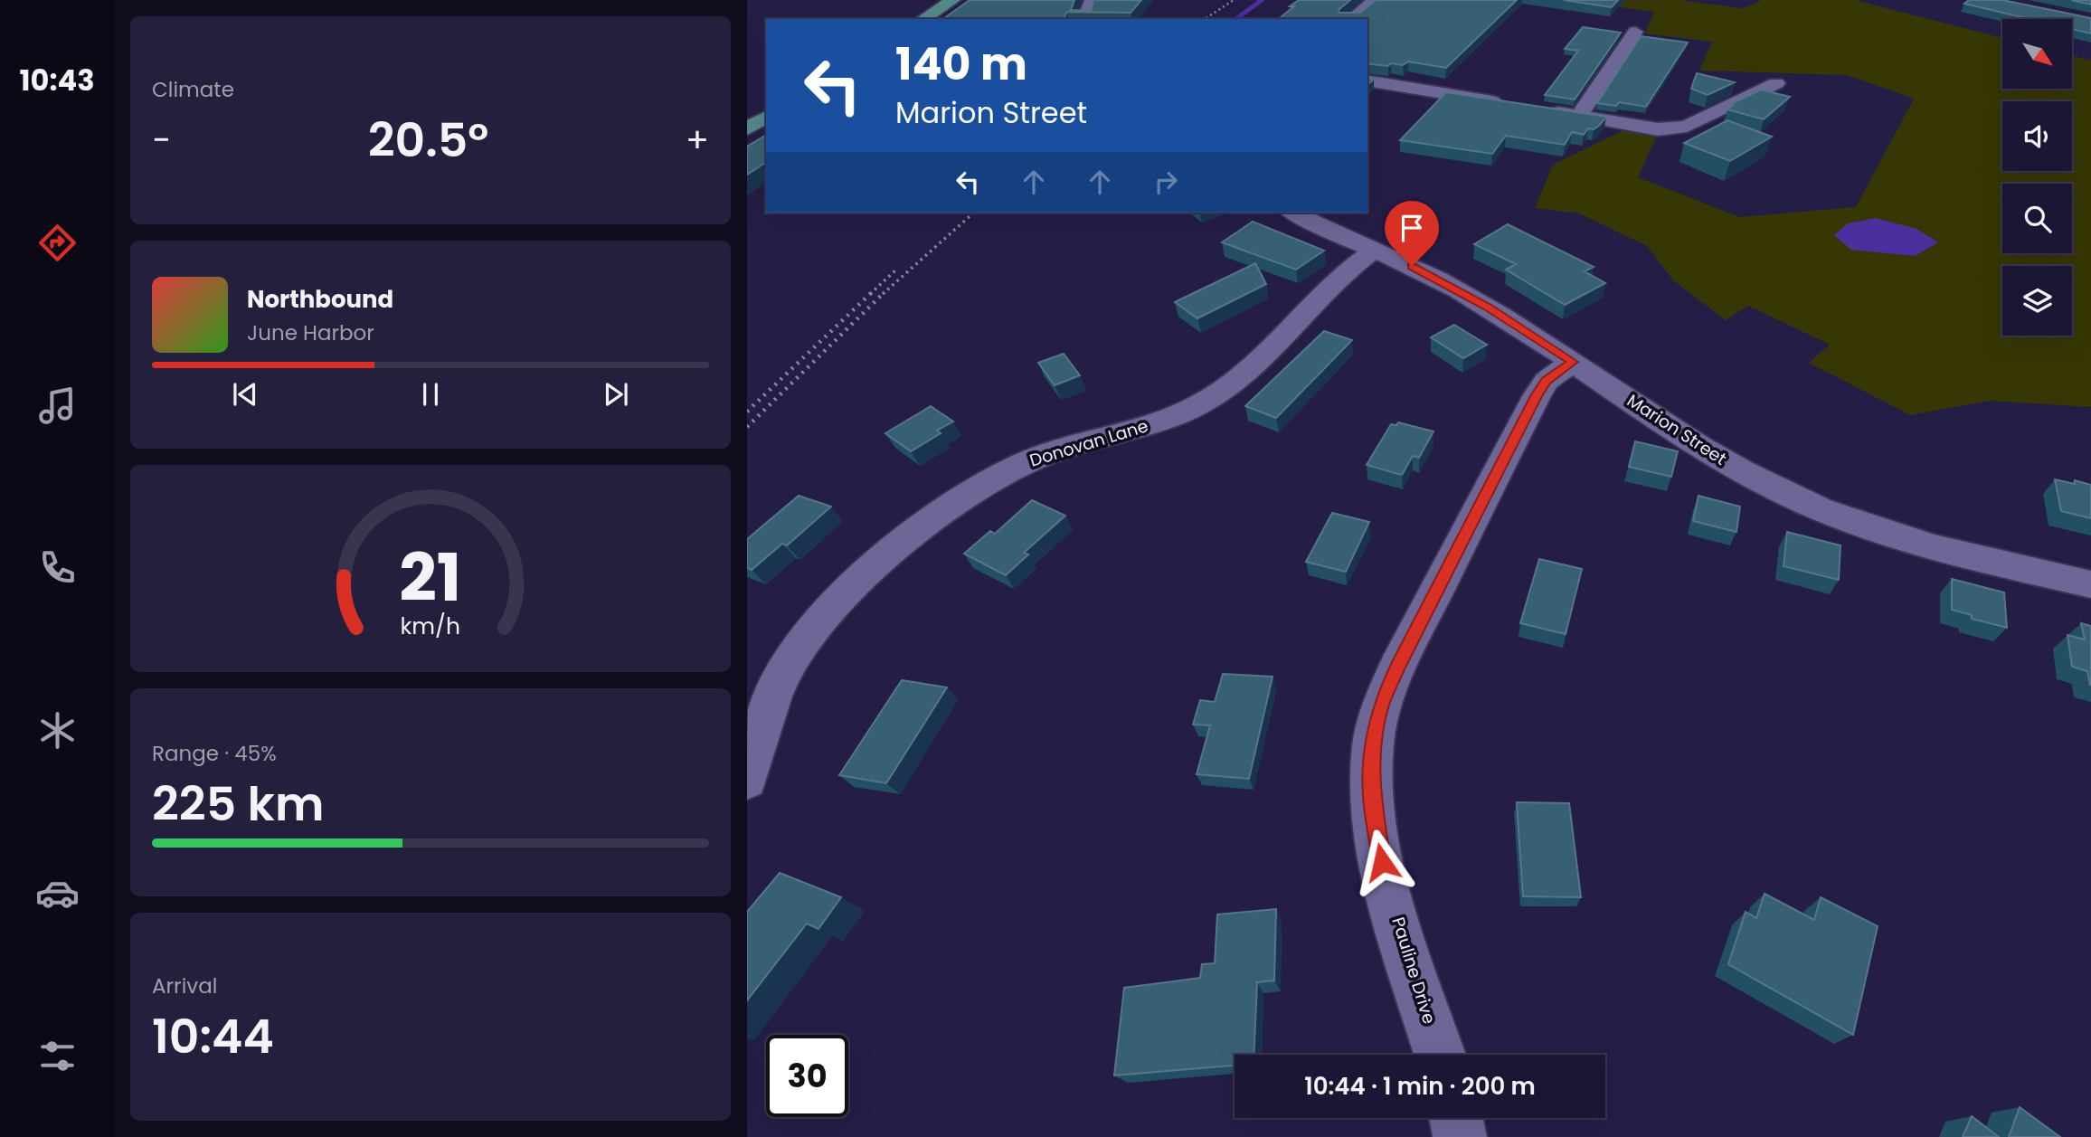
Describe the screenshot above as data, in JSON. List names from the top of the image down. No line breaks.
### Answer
{"streets":{"street":["Marion Street","Donovan Lane","Pauline Drive"]},"crossings":[["Marion Street","Donovan Lane"],["Marion Street","Pauline Drive"]],"north":"bottom right","page":{"tabs":"10:43","tile":["Climate",["Range · 45%","225 km"],["Arrival","10:44"]],"turn":["140 m","Marion Street"],"heat":["−","20.5°","+"],"song":["Northbound","June Harbor"],"limit":"30","trip":"10:44 · 1 min · 200 m","gauge":["21","km/h"]}}
